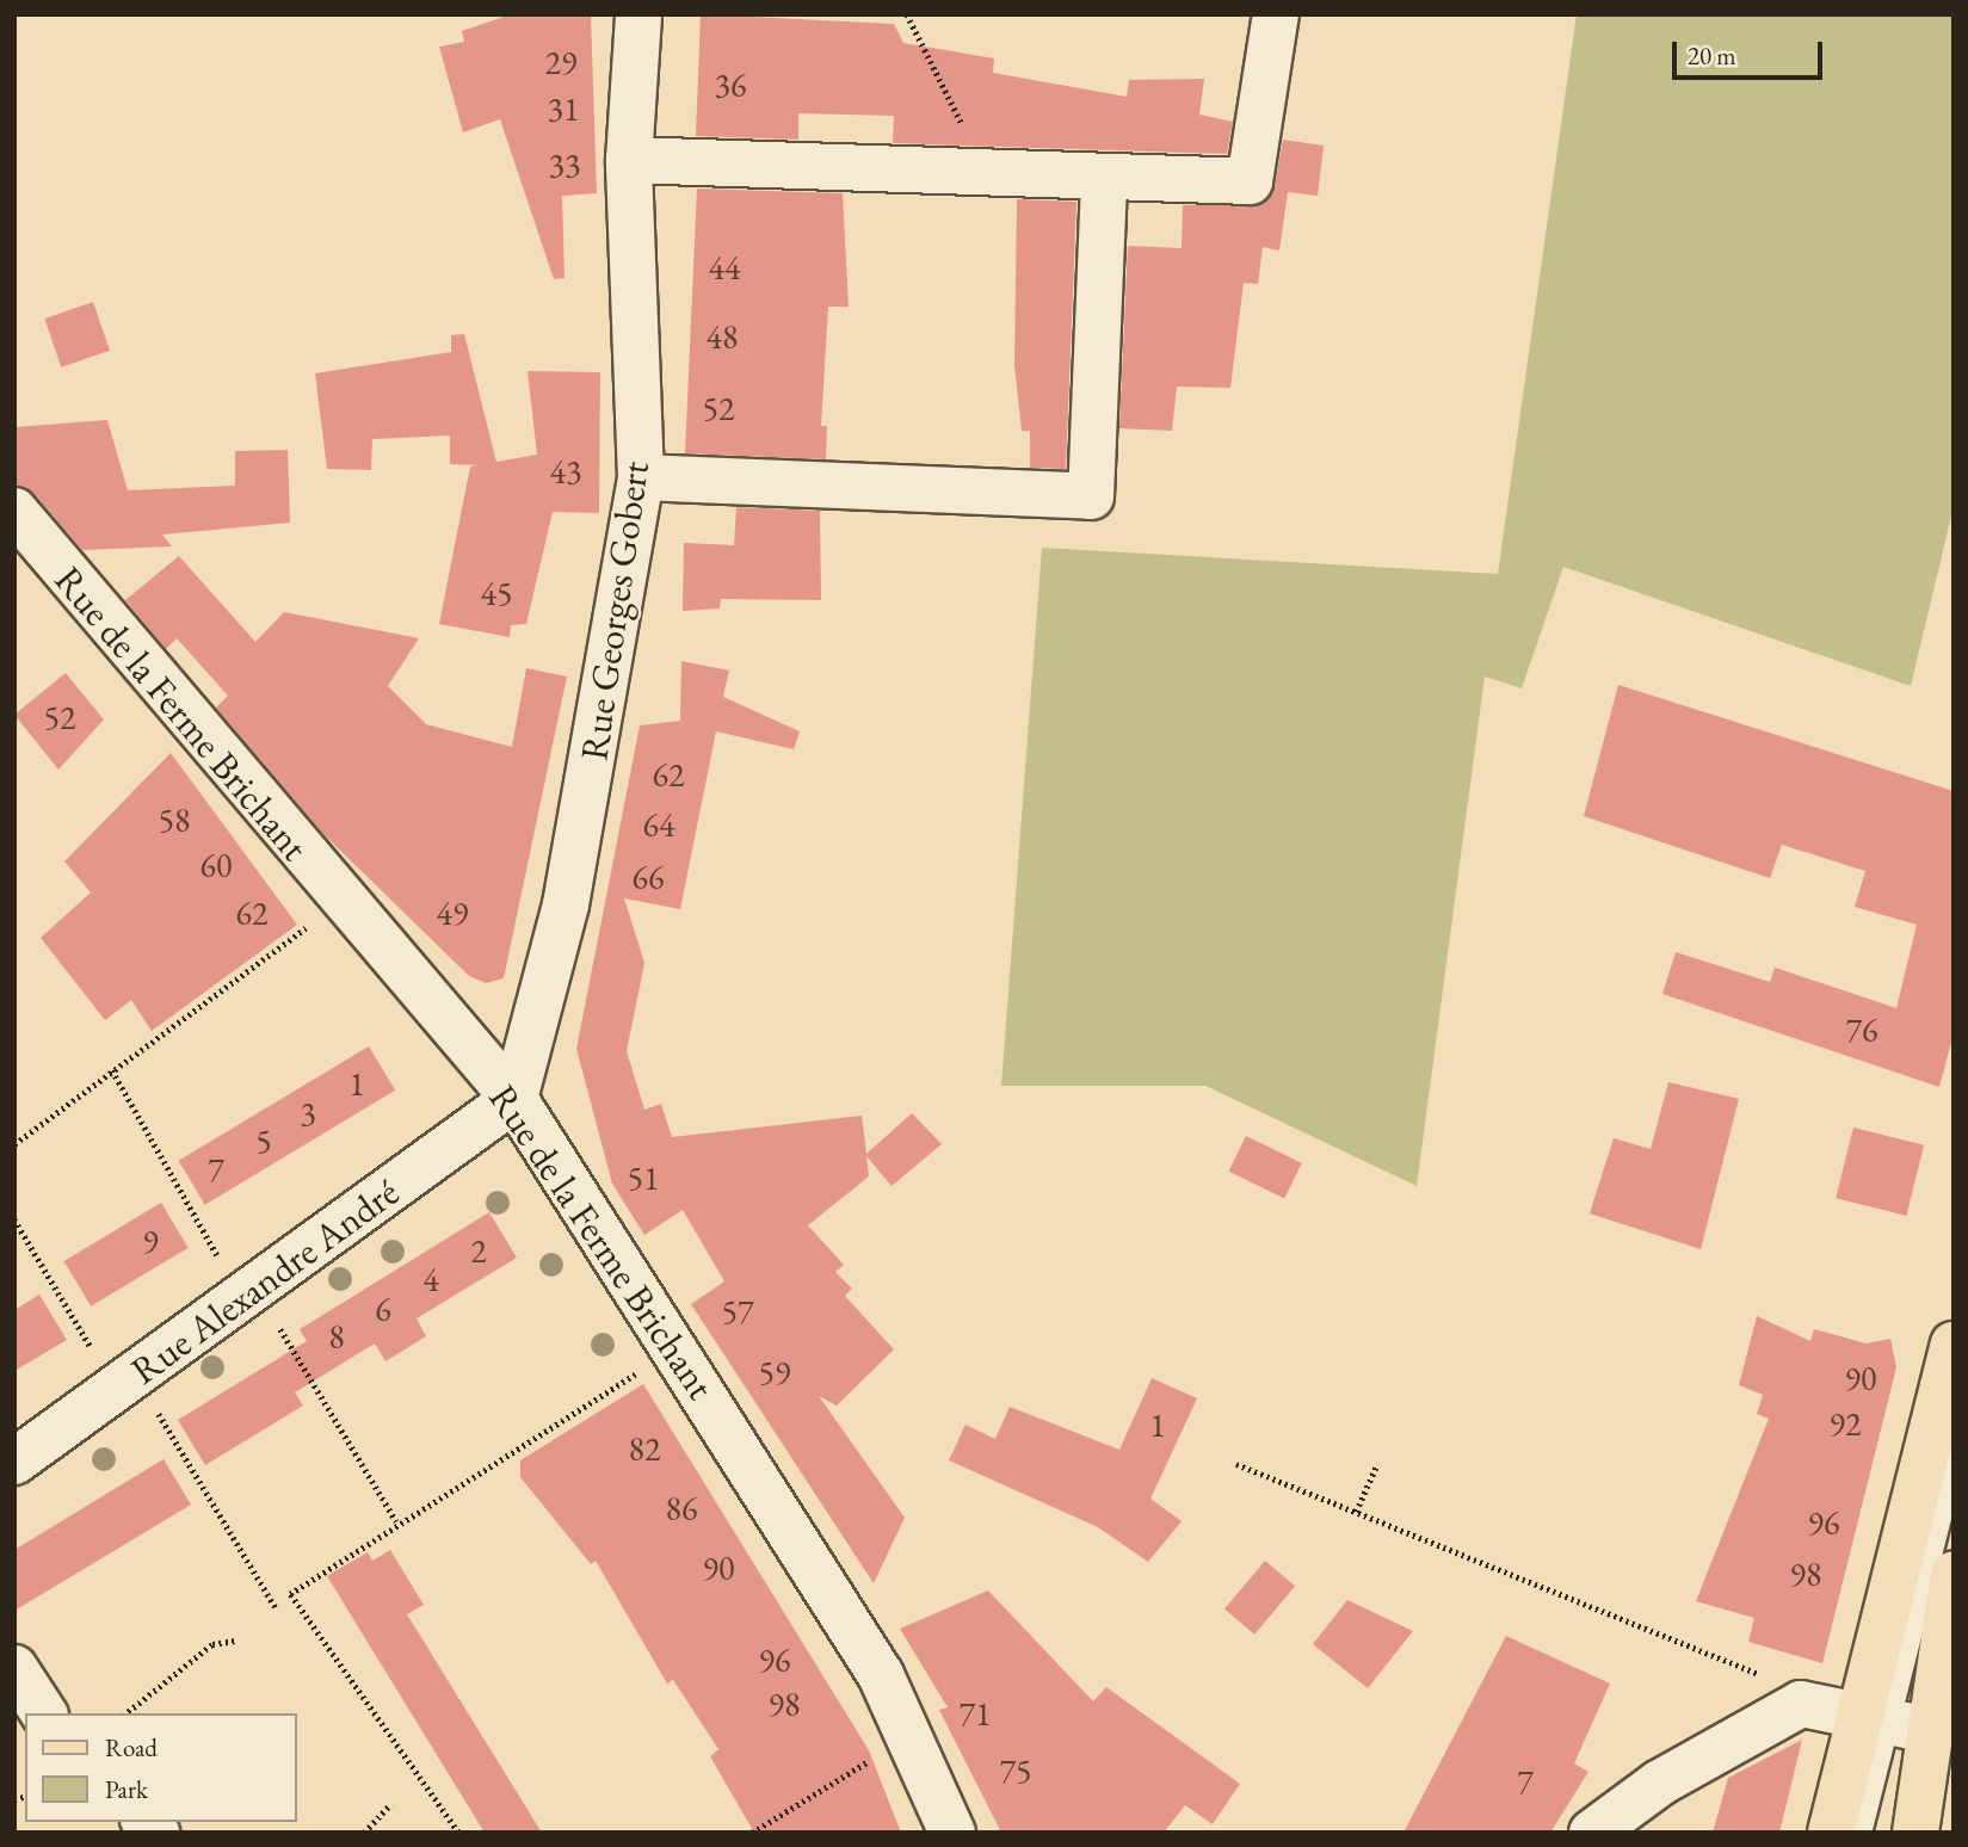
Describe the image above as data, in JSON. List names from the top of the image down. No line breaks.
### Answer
{"streets":{"street":["Rue Georges Gobert","Rue de la Ferme Brichant","Rue Alexandre André"]},"crossings":[["Rue Georges Gobert","Rue de la Ferme Brichant"],["Rue Georges Gobert","Rue Alexandre André"],["Rue de la Ferme Brichant","Rue Alexandre André"]],"house_numbers":["29","36","31","33","44","48","52","43","45","52","62","58","64","60","66","62","49","76","1","3","5","7","51","9","2","4","6","57","8","59","90","92","1","82","86","96","90","98","96","98","71","75","7"],"legend":["Road","Park"],"scale_bar":"20 m"}
